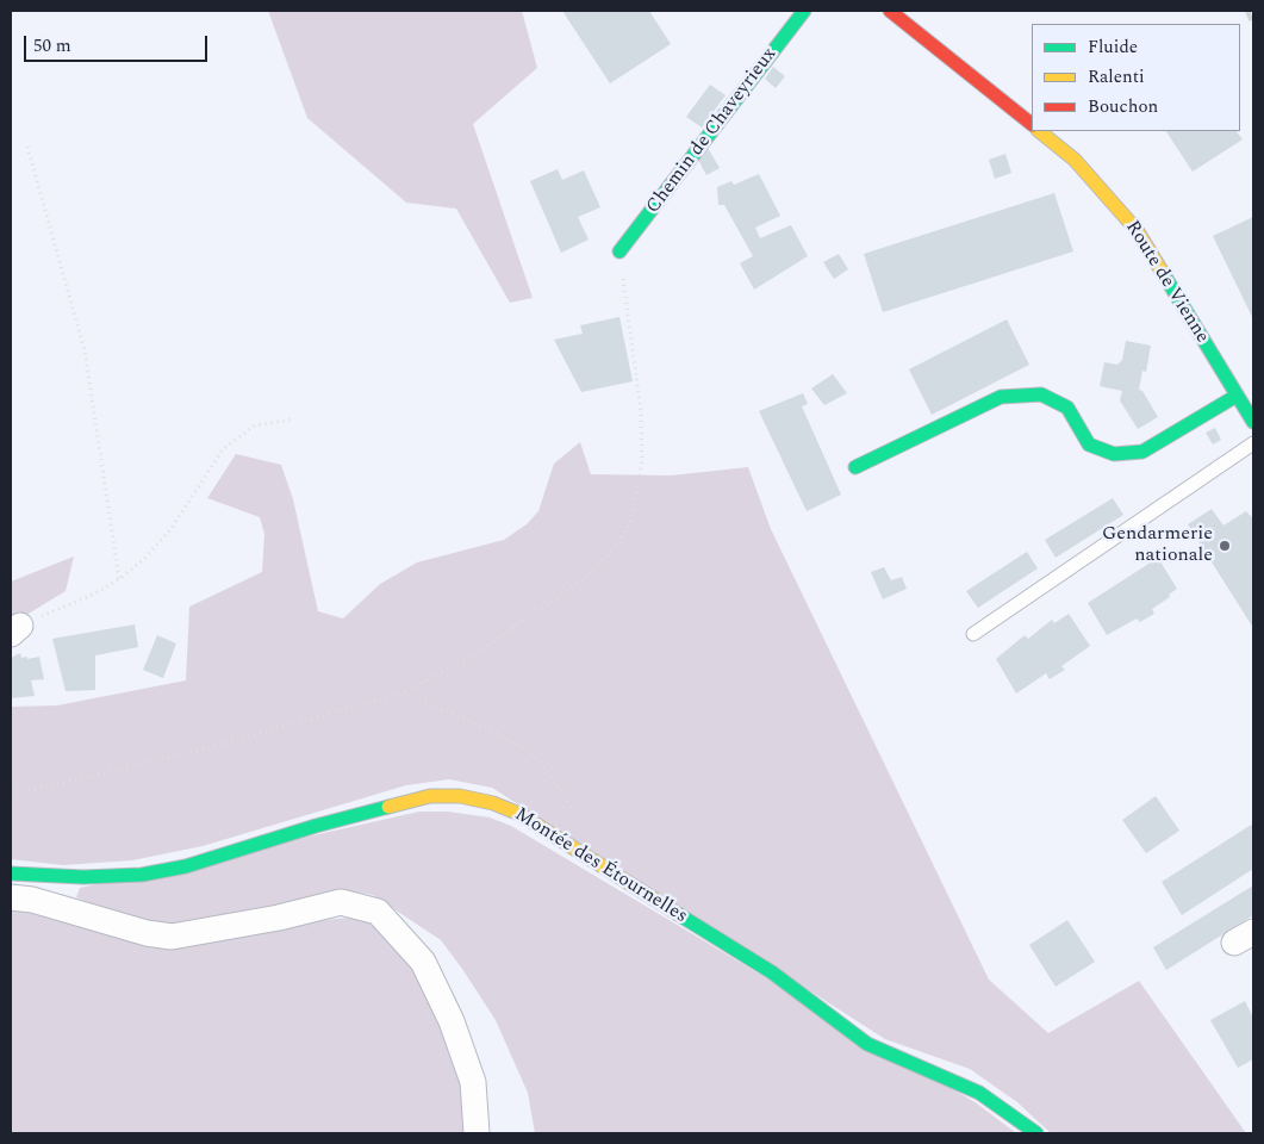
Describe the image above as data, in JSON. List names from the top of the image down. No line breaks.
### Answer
{"streets":{"street":["Chemin de Chaveyrieux","Route de Vienne","Montée des Étournelles"]},"places":["Gendarmerie nationale"],"legend":["Fluide","Ralenti","Bouchon"],"scale_bar":"50 m"}
